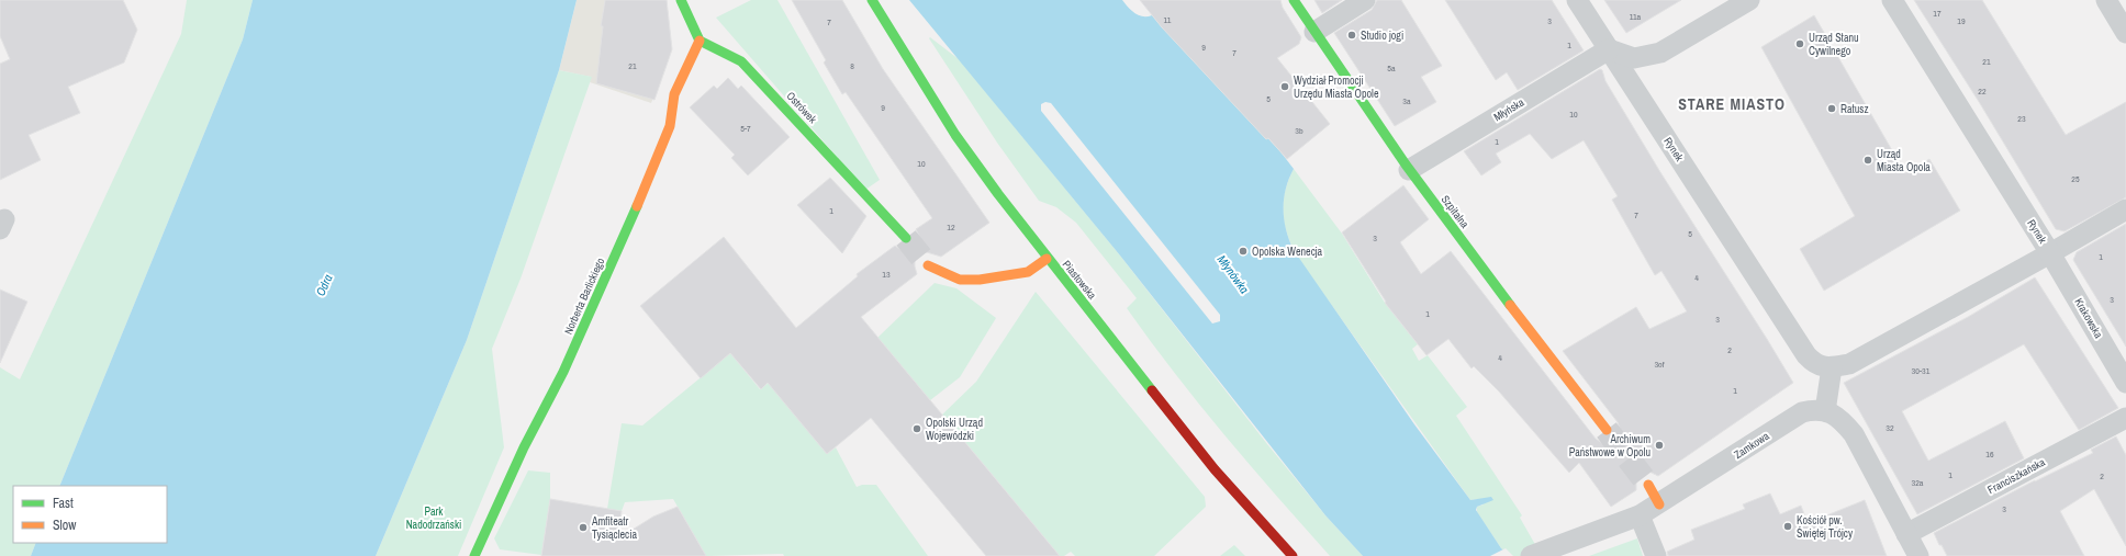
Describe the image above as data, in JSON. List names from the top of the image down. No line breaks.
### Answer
{"streets":{"street":["Ostrówek","Młyńska","Rynek","Szpitalna","Piastowska","Norberta Barlickiego","Krakowska","Zamkowa","Franciszkańska"]},"crossings":[["Ostrówek","Norberta Barlickiego"],["Młyńska","Rynek"],["Młyńska","Szpitalna"],["Rynek","Krakowska"]],"districts":["STARE MIASTO"],"water":["Młynówka","Odra"],"parks":["Park Nadodrzański"],"places":["Studio jogi","Urząd Stanu Cywilnego","Wydział Promocji Urzędu Miasta Opole","Ratusz","Urząd Miasta Opola","Opolska Wenecja","Opolski Urząd Wojewódzki","Archiwum Państwowe w Opolu","Kościół pw. Świętej Trójcy","Amfiteatr Tysiąclecia"],"house_numbers":["17","11a","11","3","19","7","1","9","7","21","21","8","5a","22","5","3a","9","10","23","5-7","3b","1","10","25","1","7","12","5","3","1","13","4","3","1","3","2","4","3of","30-31","1","32","16","1","2","32a","3"],"legend":["Fast","Slow"]}
